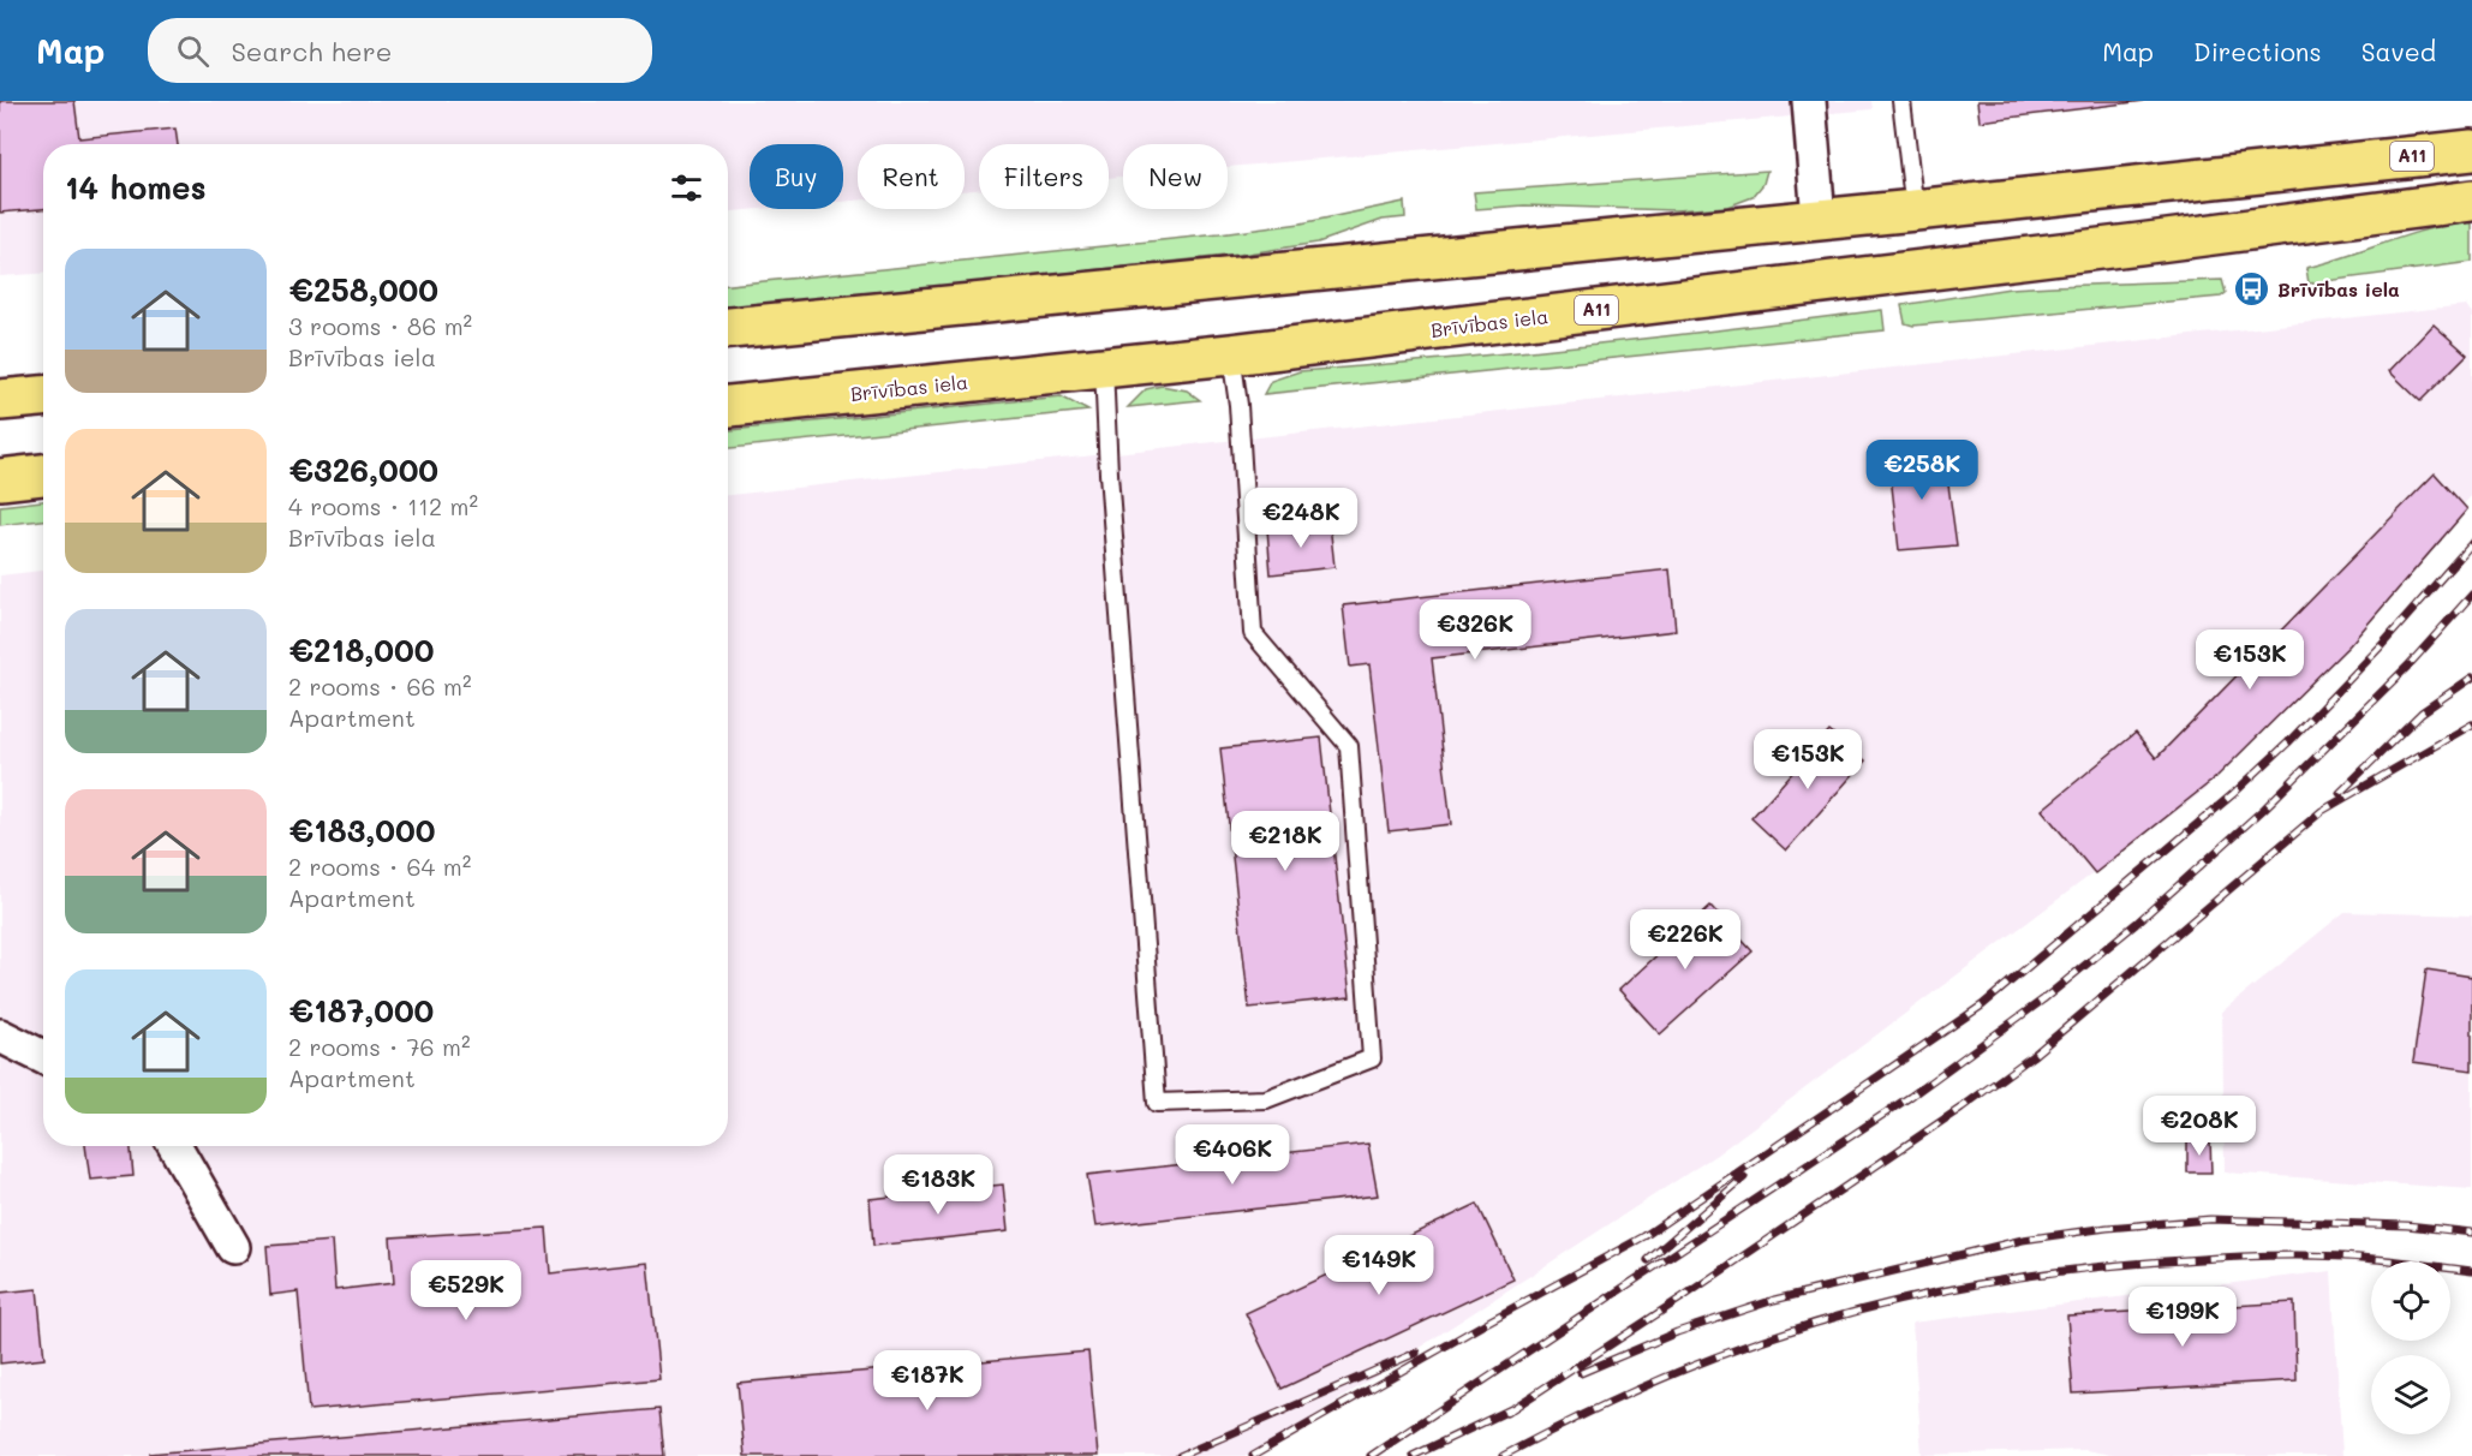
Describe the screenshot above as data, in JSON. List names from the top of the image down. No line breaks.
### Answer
{"streets":{"highway":["A11","Brīvības iela"]},"places":{"bus stop":["Brīvības iela"]},"page":{"header":"Map","search":"Search here","nav":["Map","Directions","Saved"],"chip":["Buy","Rent","Filters","New"],"heading":"14 homes","list":[{"name":"€258,000","note":"3 rooms · 86 m² · Brīvības iela"},{"name":"€326,000","note":"4 rooms · 112 m² · Brīvības iela"},{"name":"€218,000","note":"2 rooms · 66 m² · Apartment"},{"name":"€183,000","note":"2 rooms · 64 m² · Apartment"},{"name":"€187,000","note":"2 rooms · 76 m² · Apartment"}],"price":["€258K","€248K","€326K","€153K","€153K","€218K","€226K","€208K","€406K","€183K","€149K","€529K","€199K","€187K"]}}
